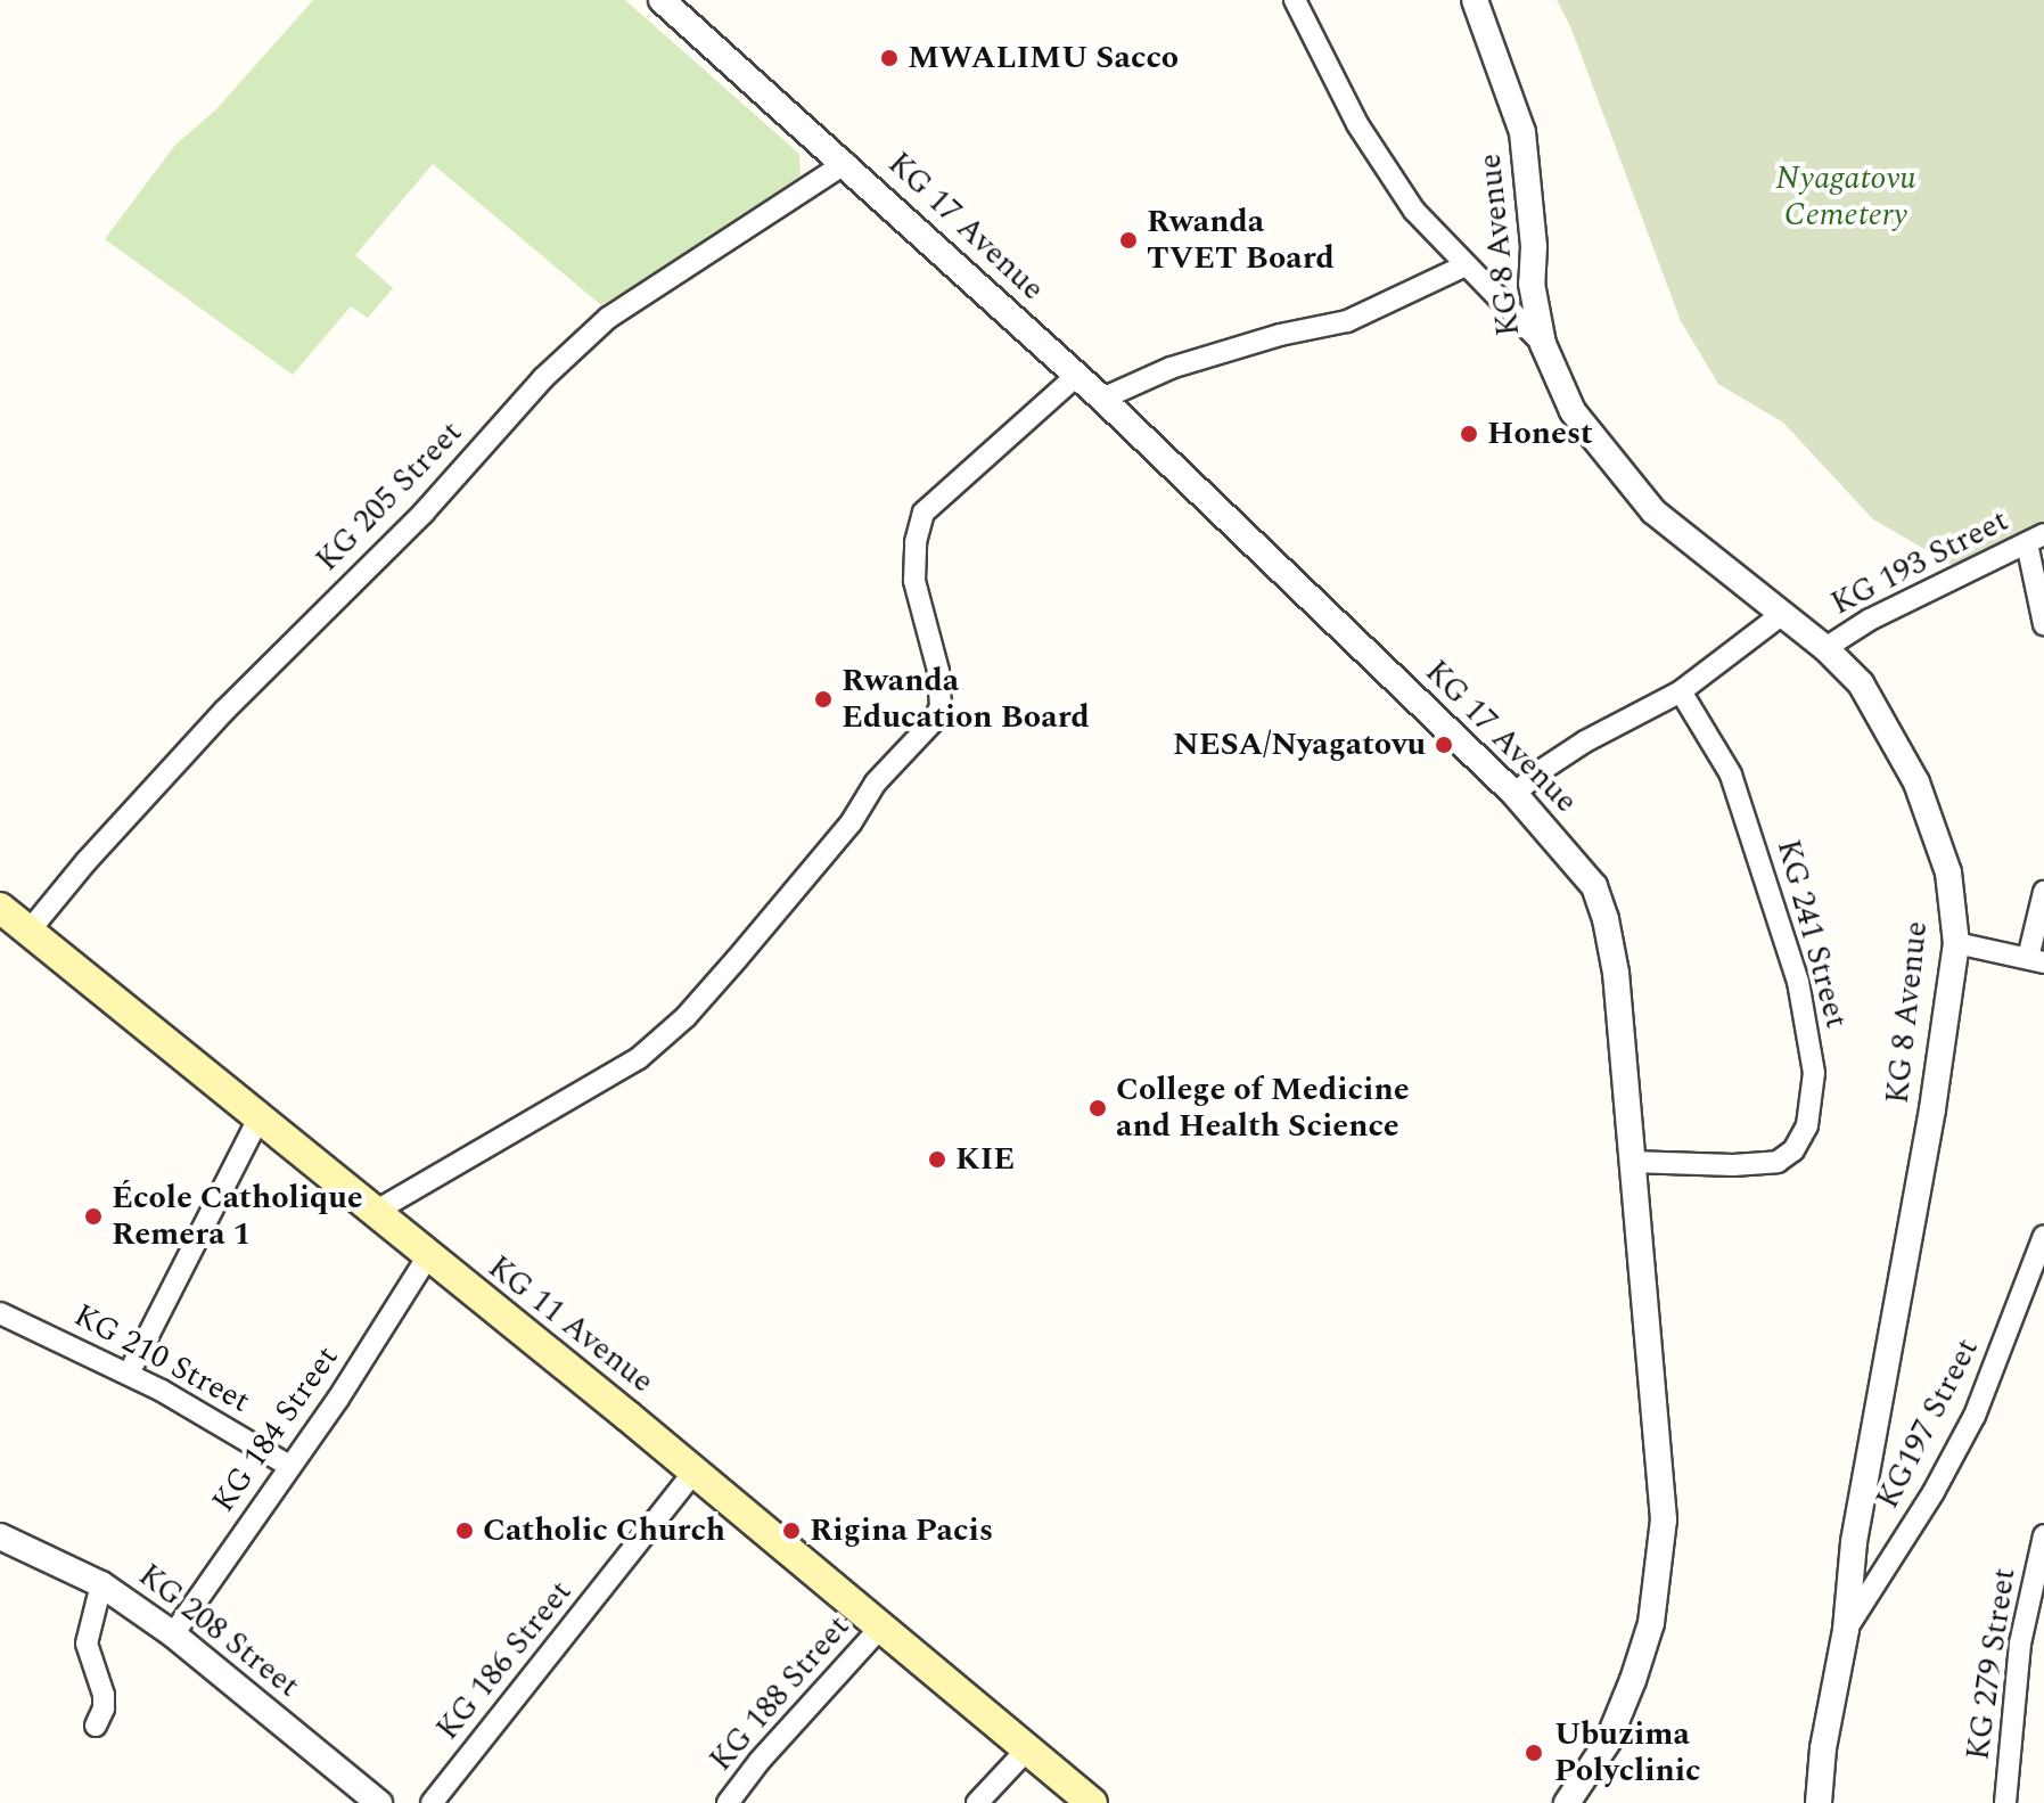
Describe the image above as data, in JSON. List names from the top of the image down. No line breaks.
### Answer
{"streets":{"main road":["KG 11 Avenue"],"street":["KG 17 Avenue","KG 8 Avenue","KG 205 Street","KG 193 Street","KG 241 Street","KG 210 Street","KG197 Street","KG 184 Street","KG 208 Street","KG 186 Street","KG 279 Street","KG 188 Street"]},"crossings":[["KG 17 Avenue","KG 205 Street"],["KG 17 Avenue","KG 241 Street"],["KG 8 Avenue","KG 193 Street"],["KG 8 Avenue","KG197 Street"],["KG 205 Street","KG 11 Avenue"],["KG 11 Avenue","KG 184 Street"],["KG 11 Avenue","KG 186 Street"],["KG 11 Avenue","KG 188 Street"],["KG 210 Street","KG 184 Street"],["KG 184 Street","KG 208 Street"]],"parks":["Nyagatovu Cemetery"],"places":["MWALIMU Sacco","Rwanda TVET Board","Honest","Rwanda Education Board","NESA/Nyagatovu","College of Medicine and Health Science","KIE","École Catholique Remera 1","Catholic Church","Rigina Pacis","Ubuzima Polyclinic"]}
